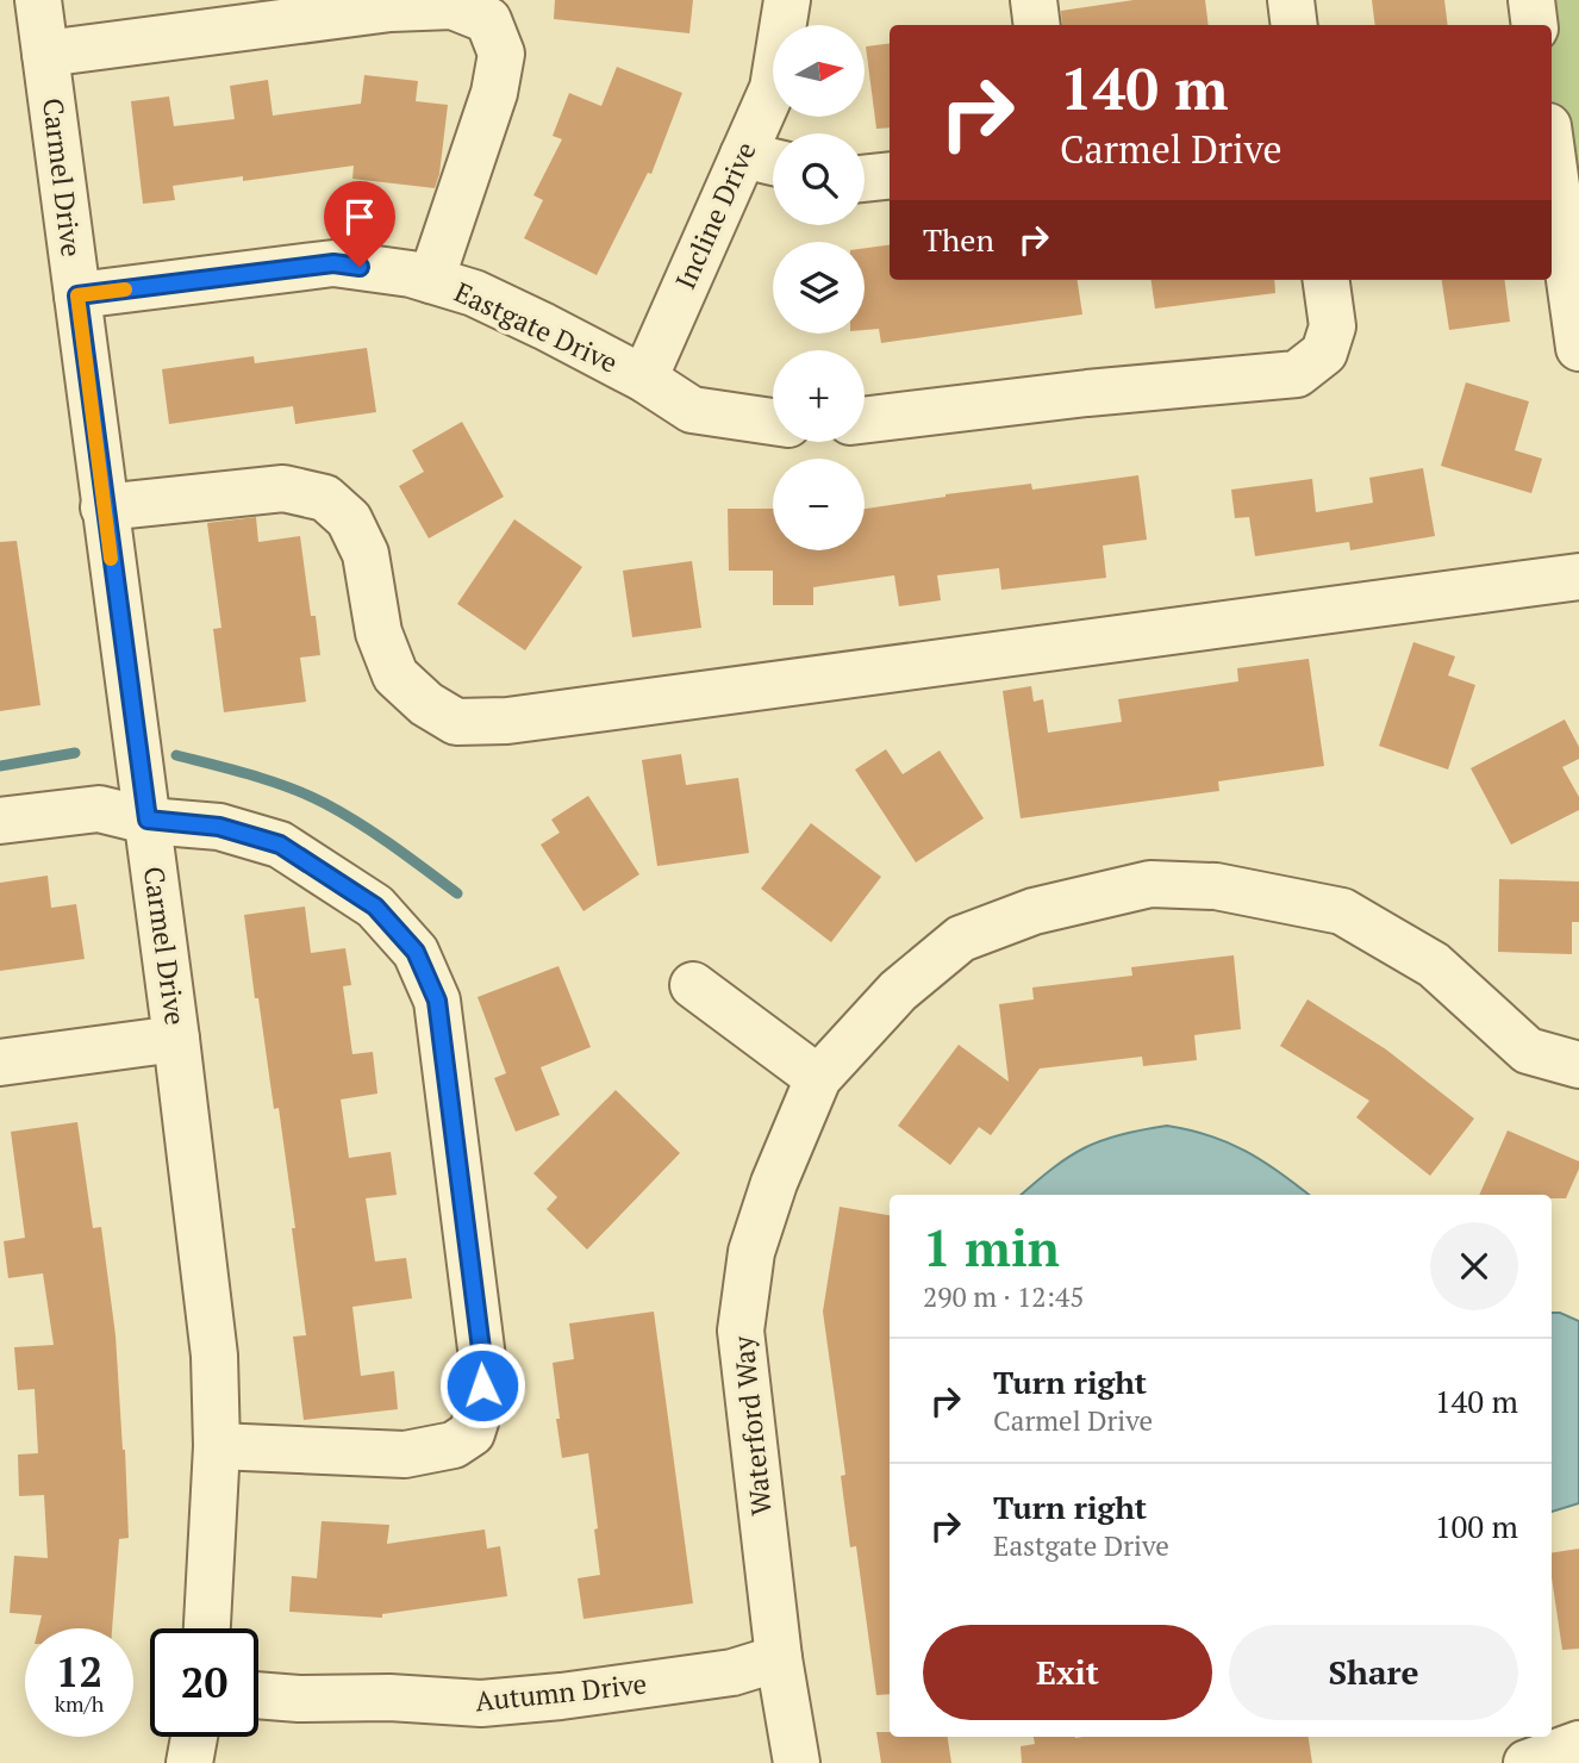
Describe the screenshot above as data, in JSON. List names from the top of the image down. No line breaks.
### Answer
{"streets":{"street":["Carmel Drive","Incline Drive","Eastgate Drive","Waterford Way","Autumn Drive"]},"crossings":[["Carmel Drive","Eastgate Drive"],["Incline Drive","Eastgate Drive"],["Waterford Way","Autumn Drive"]],"north":"right","page":{"map_buttons":["+","−"],"turn":["140 m","Carmel Drive"],"then":"Then","heading":["1 min","290 m · 12:45"],"list":[{"name":"Turn right","note":"Carmel Drive","value":"140 m"},{"name":"Turn right","note":"Eastgate Drive","value":"100 m"}],"buttons":["Exit","Share"],"speed":"12 km/h","limit":"20"}}
